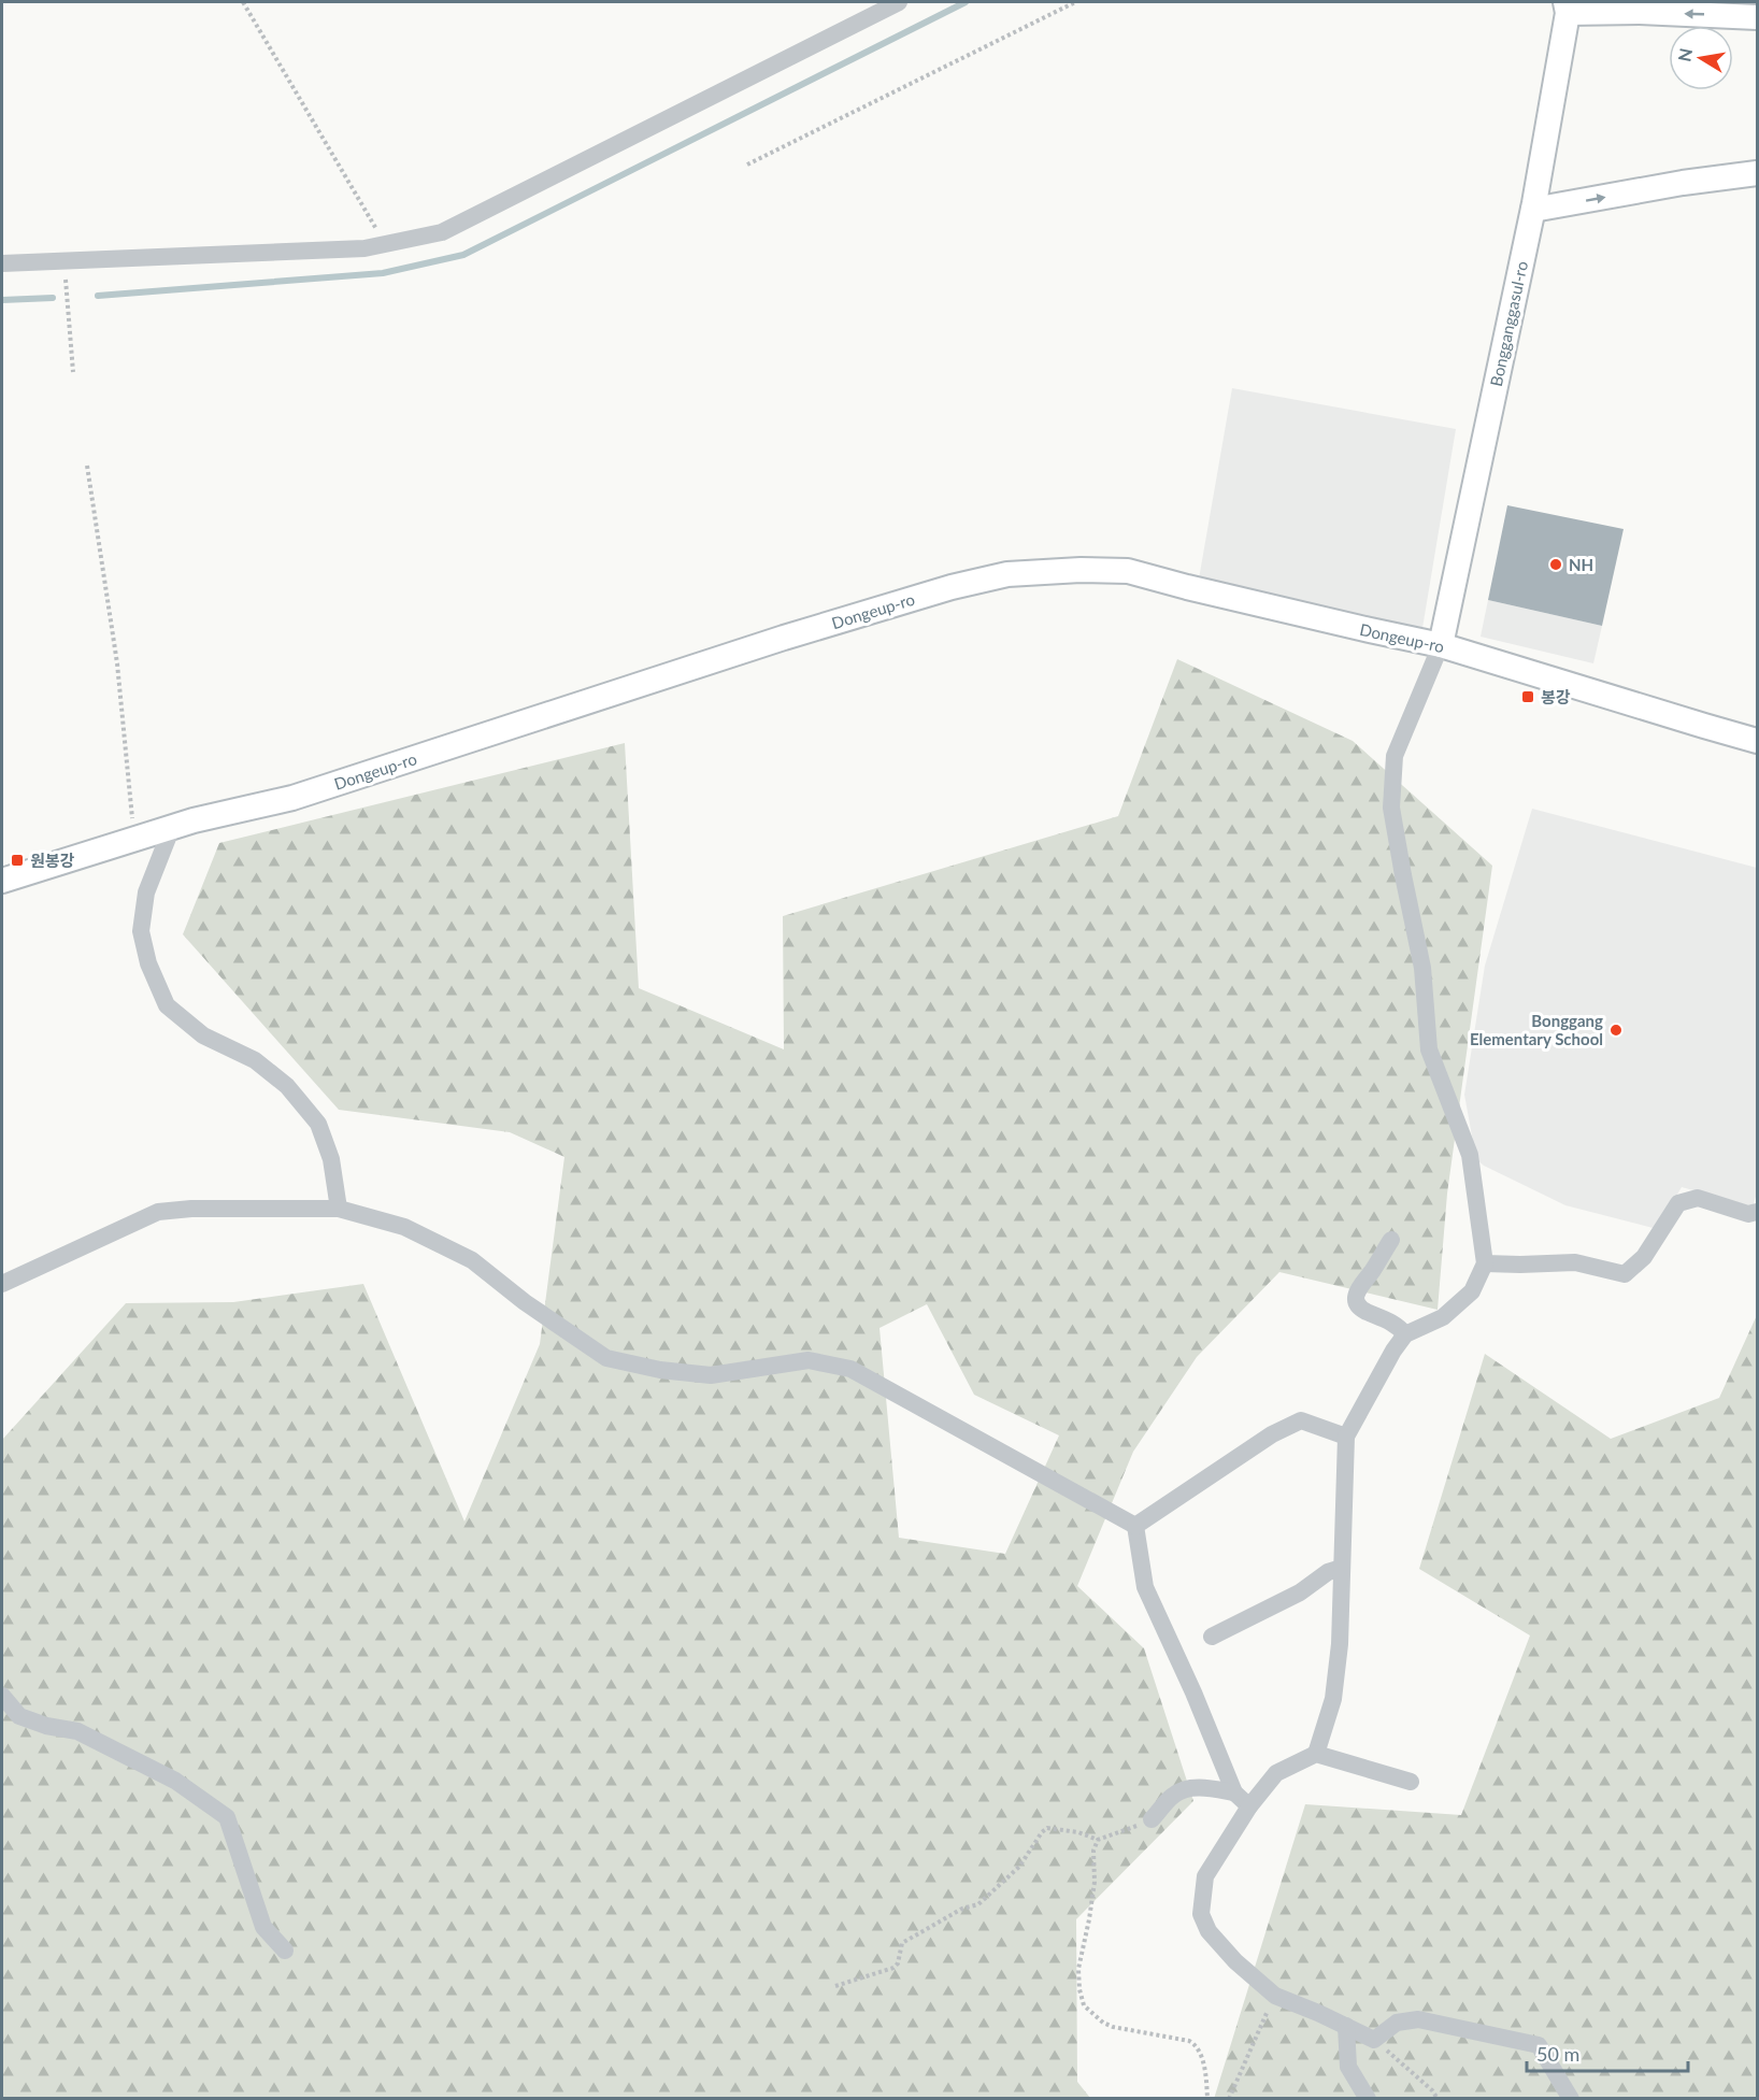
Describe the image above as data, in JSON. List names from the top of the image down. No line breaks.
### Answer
{"streets":{"main road":["Bongganggasul-ro","Dongeup-ro"]},"crossings":[["Bongganggasul-ro","Dongeup-ro"]],"places":{"other":["NH","Bonggang Elementary School"],"transit":["봉강","원봉강"]},"scale_bar":"50 m","north":"left"}
